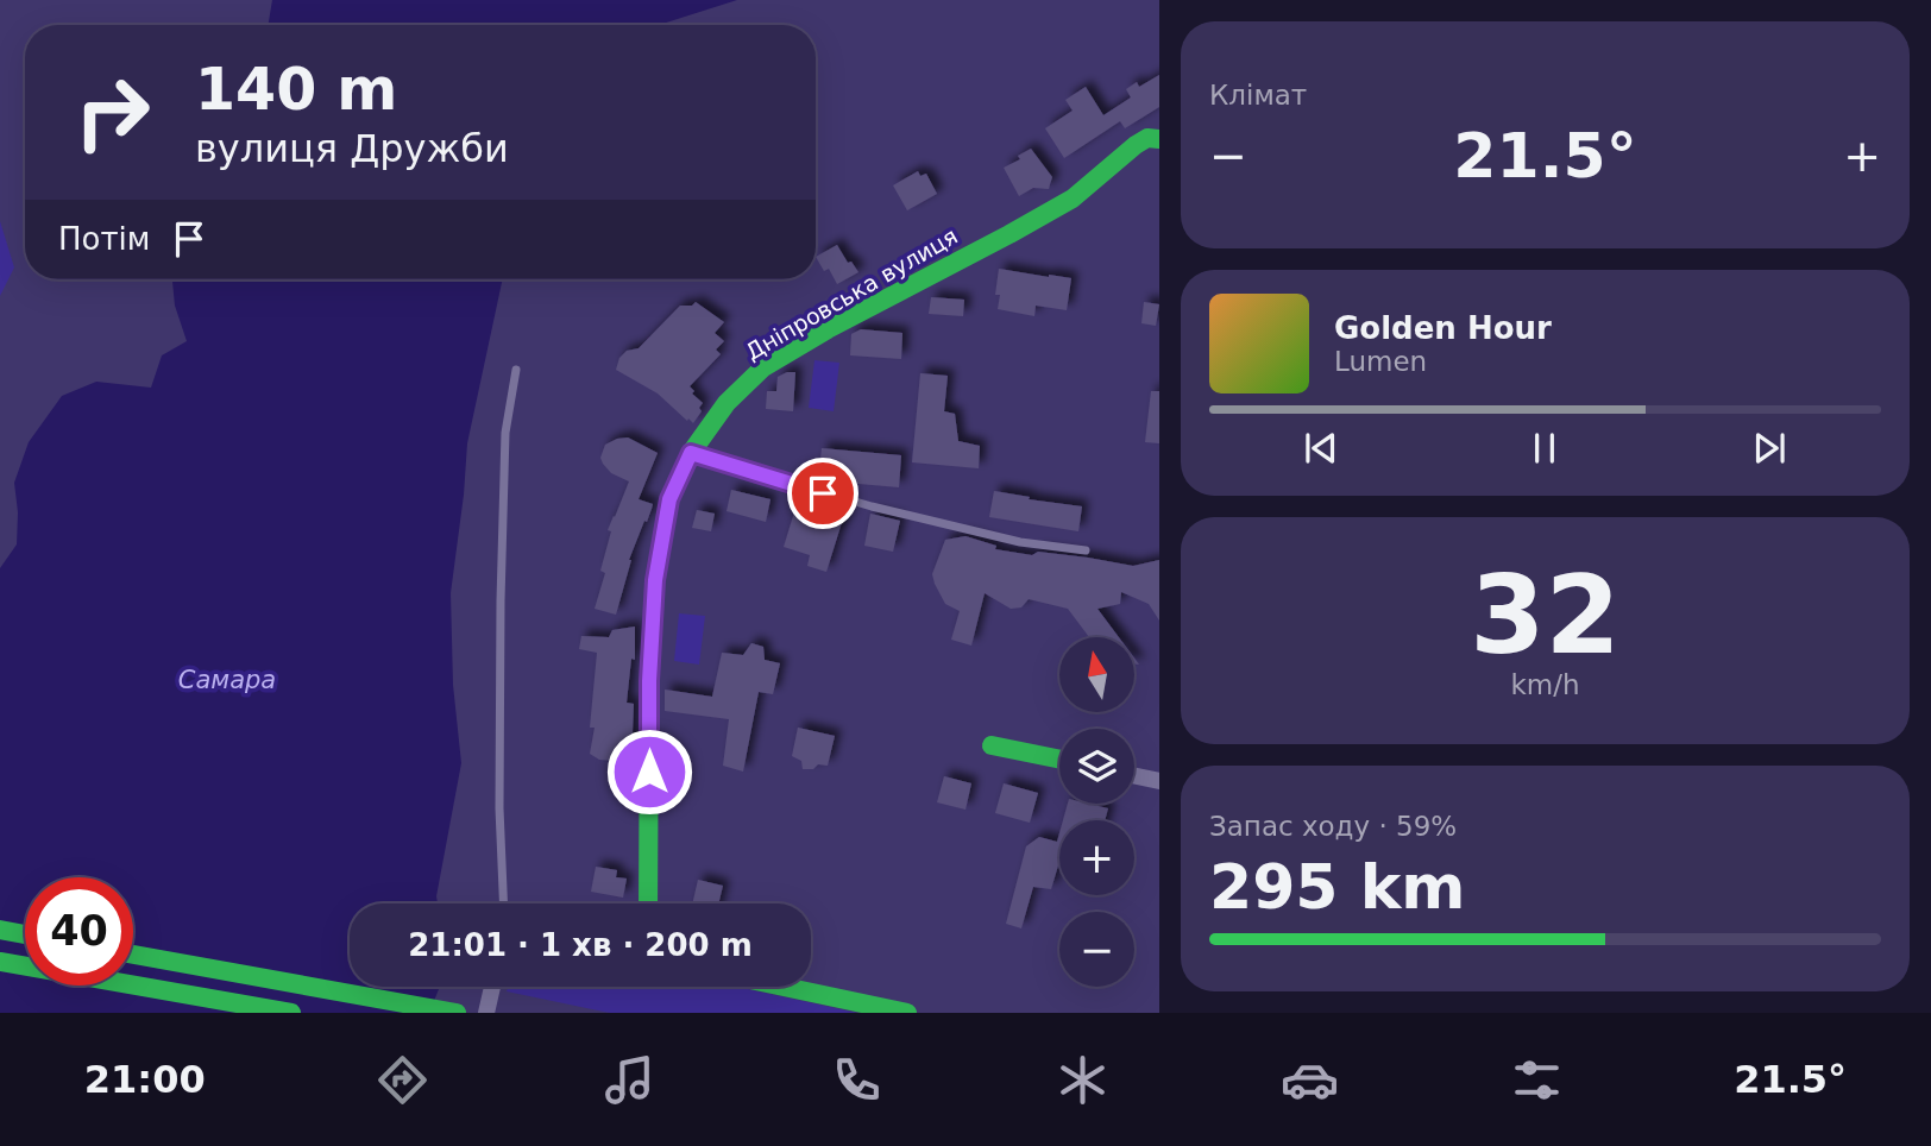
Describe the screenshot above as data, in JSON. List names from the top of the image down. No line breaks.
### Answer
{"streets":{"main road":["Дніпровська вулиця"]},"water":["Самара"],"north":"top","page":{"tile":["Клімат",["32","km/h"],["Запас ходу · 59%","295 km"]],"turn":["140 m","вулиця Дружби"],"heat":["−","21.5°","+"],"then":"Потім","song":["Golden Hour","Lumen"],"map_buttons":["+","−"],"limit":"40","trip":"21:01 · 1 хв · 200 m","tabs":["21:00","21.5°"]}}
